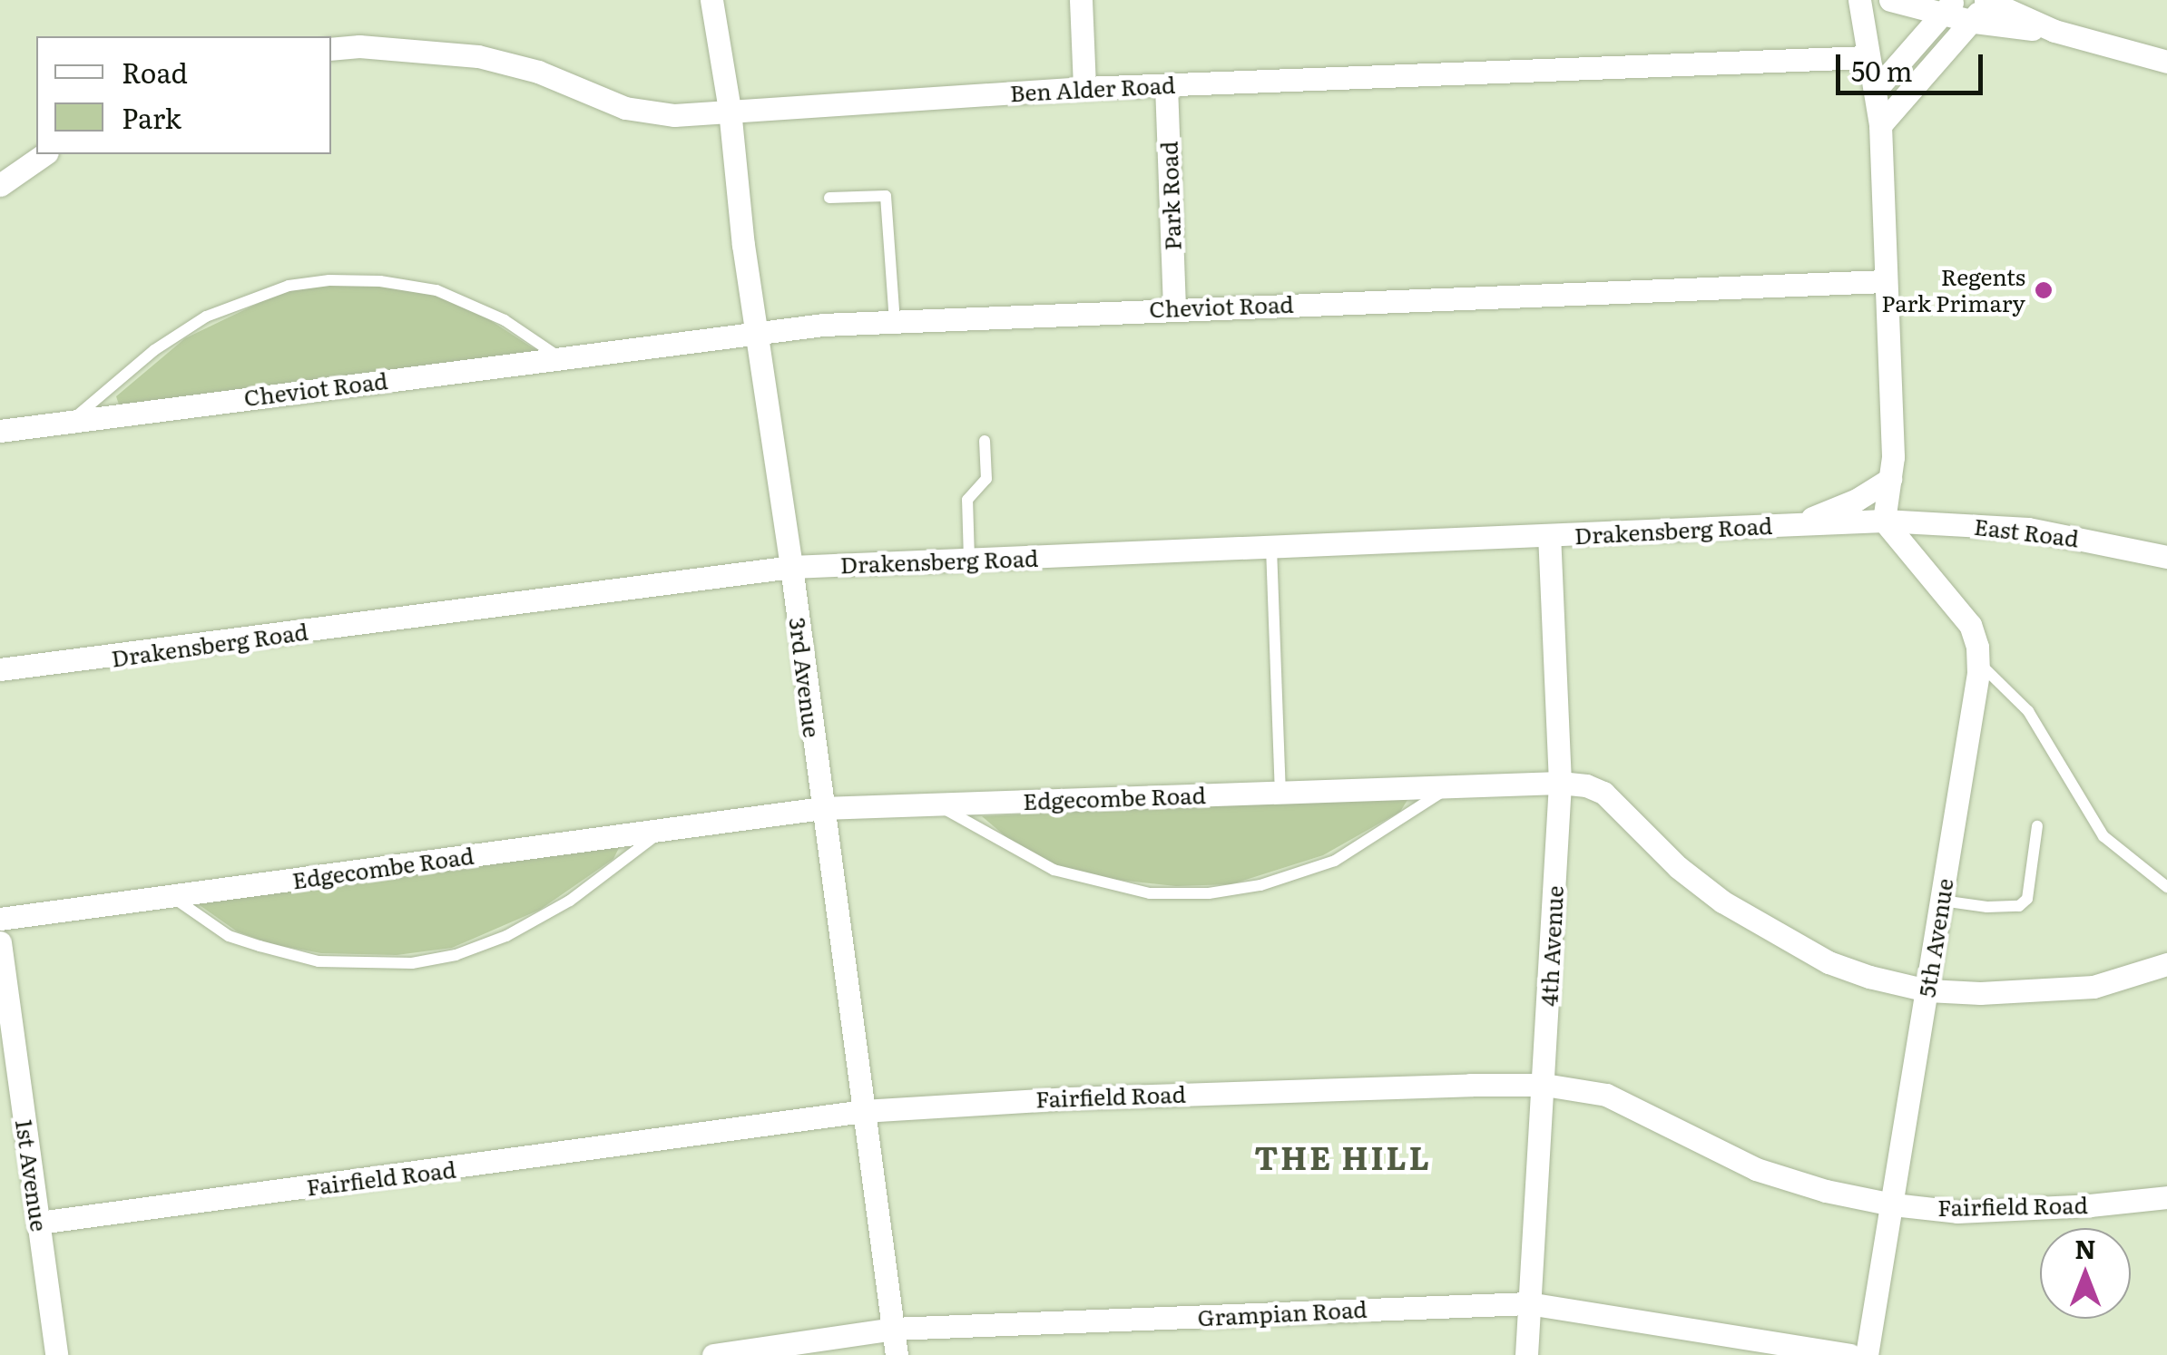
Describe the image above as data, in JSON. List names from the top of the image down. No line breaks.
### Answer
{"streets":{"street":["Ben Alder Road","Park Road","Cheviot Road","Drakensberg Road","East Road","3rd Avenue","Edgecombe Road","5th Avenue","4th Avenue","Fairfield Road","1st Avenue","Grampian Road"]},"crossings":[["Ben Alder Road","Park Road"],["Ben Alder Road","3rd Avenue"],["Park Road","Cheviot Road"],["Cheviot Road","3rd Avenue"],["Drakensberg Road","East Road"],["Drakensberg Road","3rd Avenue"],["Drakensberg Road","4th Avenue"],["East Road","5th Avenue"],["3rd Avenue","Edgecombe Road"],["3rd Avenue","Fairfield Road"],["3rd Avenue","Grampian Road"],["Edgecombe Road","5th Avenue"],["Edgecombe Road","4th Avenue"],["5th Avenue","Fairfield Road"],["4th Avenue","Fairfield Road"],["4th Avenue","Grampian Road"],["Fairfield Road","1st Avenue"]],"districts":["THE HILL"],"places":["Regents Park Primary"],"legend":["Road","Park"],"scale_bar":"50 m","north":"top"}
